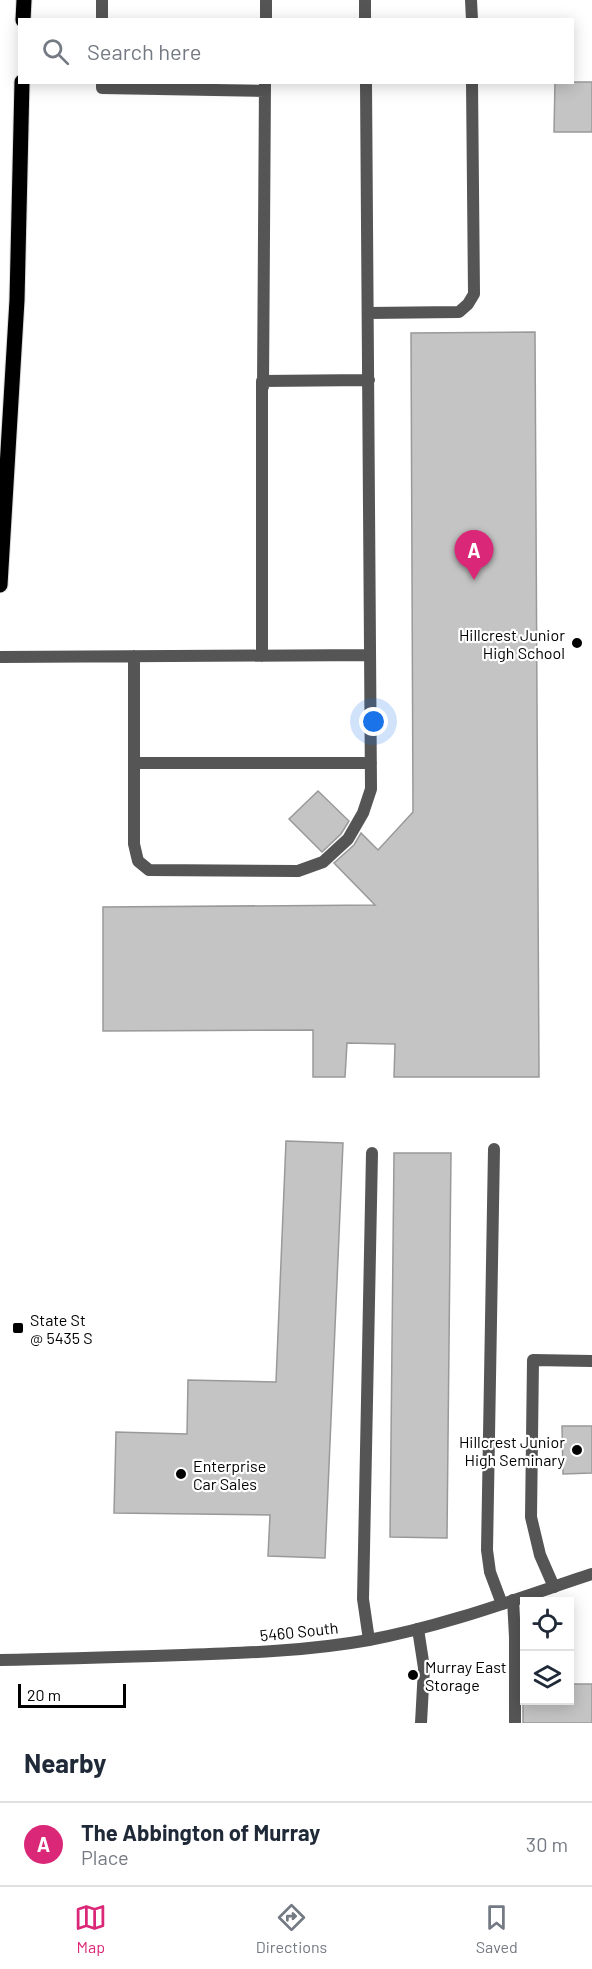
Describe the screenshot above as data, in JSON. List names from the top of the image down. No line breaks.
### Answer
{"streets":{"street":["5460 South"]},"places":{"other":["Hillcrest Junior High School","Hillcrest Junior High Seminary","Enterprise Car Sales","Murray East Storage"],"transit":["State St @ 5435 S"]},"scale_bar":"20 m","page":{"search":"Search here","pins":"A","scale":"20 m","heading":"Nearby","list":[{"mark":"A","name":"The Abbington of Murray","note":"Place","value":"30 m"}],"nav":["Map","Directions","Saved"]}}
